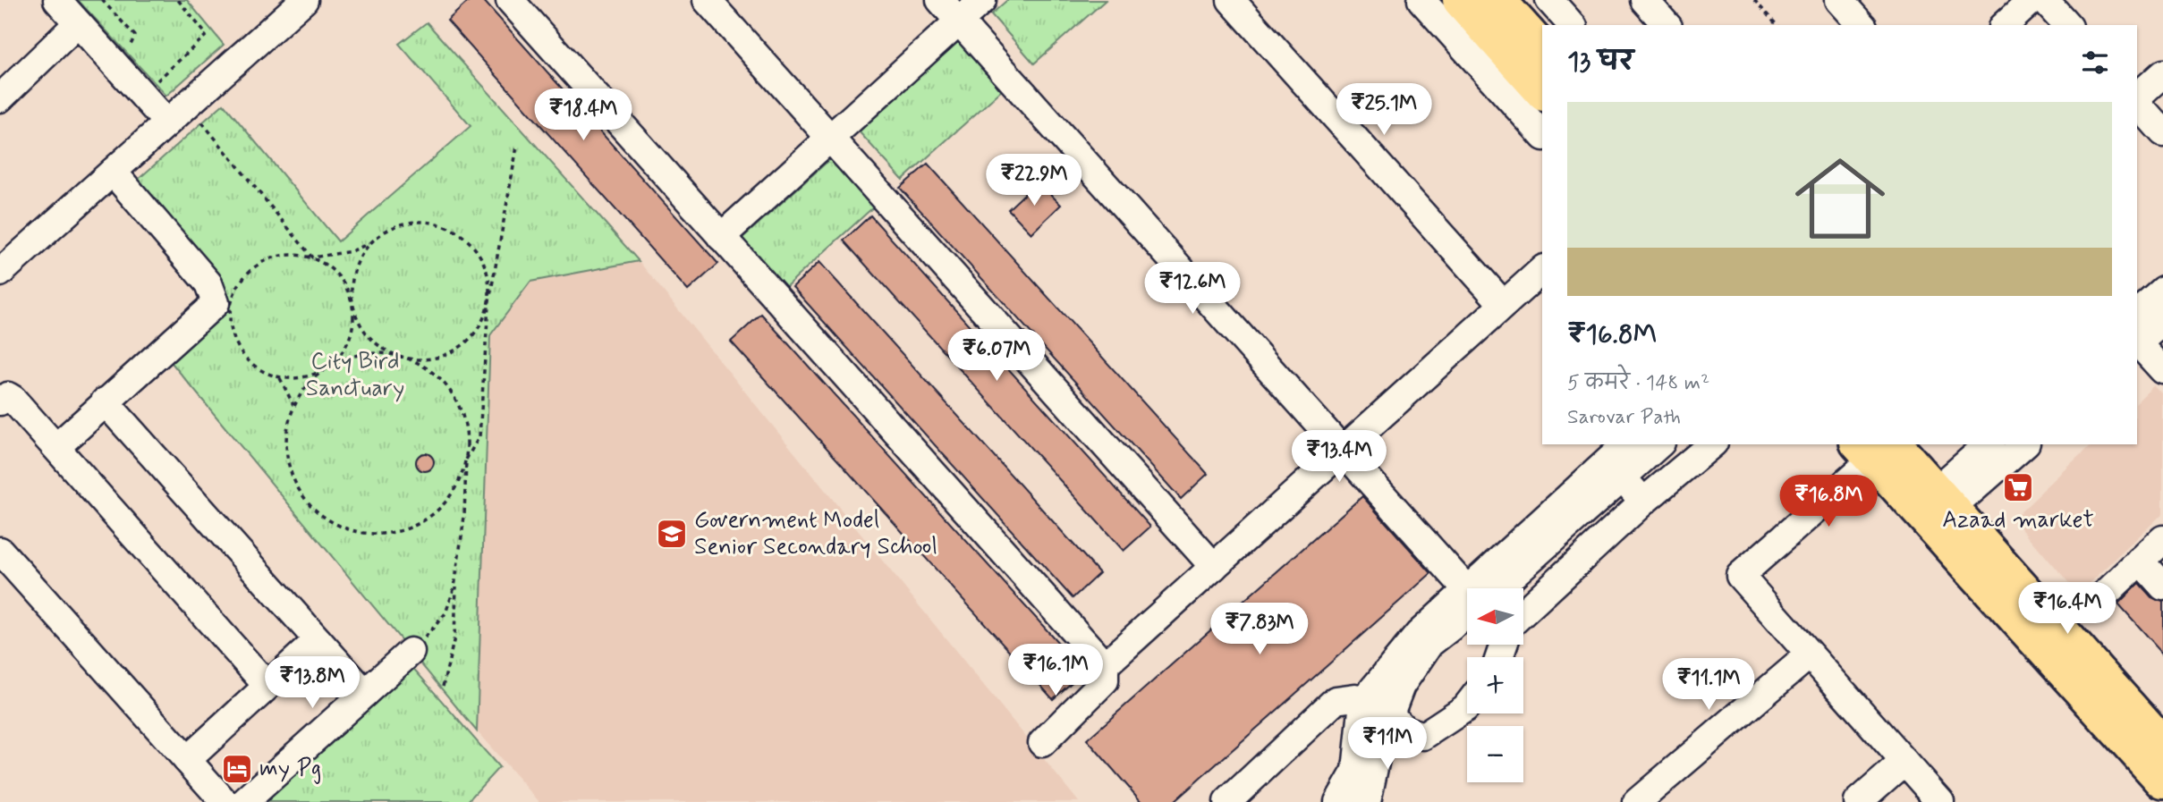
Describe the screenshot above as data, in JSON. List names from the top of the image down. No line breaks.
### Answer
{"parks":["City Bird Sanctuary"],"places":{"supermarket":["Azaad market"],"school or university":["Government Model Senior Secondary School"],"hotel":["my Pg"]},"north":"left","page":{"heading":"13 घर","price":["₹25.1M","₹18.4M","₹22.9M","₹12.6M","₹6.07M","₹13.4M","₹16.8M","₹16.4M","₹7.83M","₹16.1M","₹13.8M","₹11.1M","₹11M"],"list":[{"name":"₹16.8M","note":"5 कमरे · 148 m² · Sarovar Path"}],"map_buttons":["+","−"]}}
